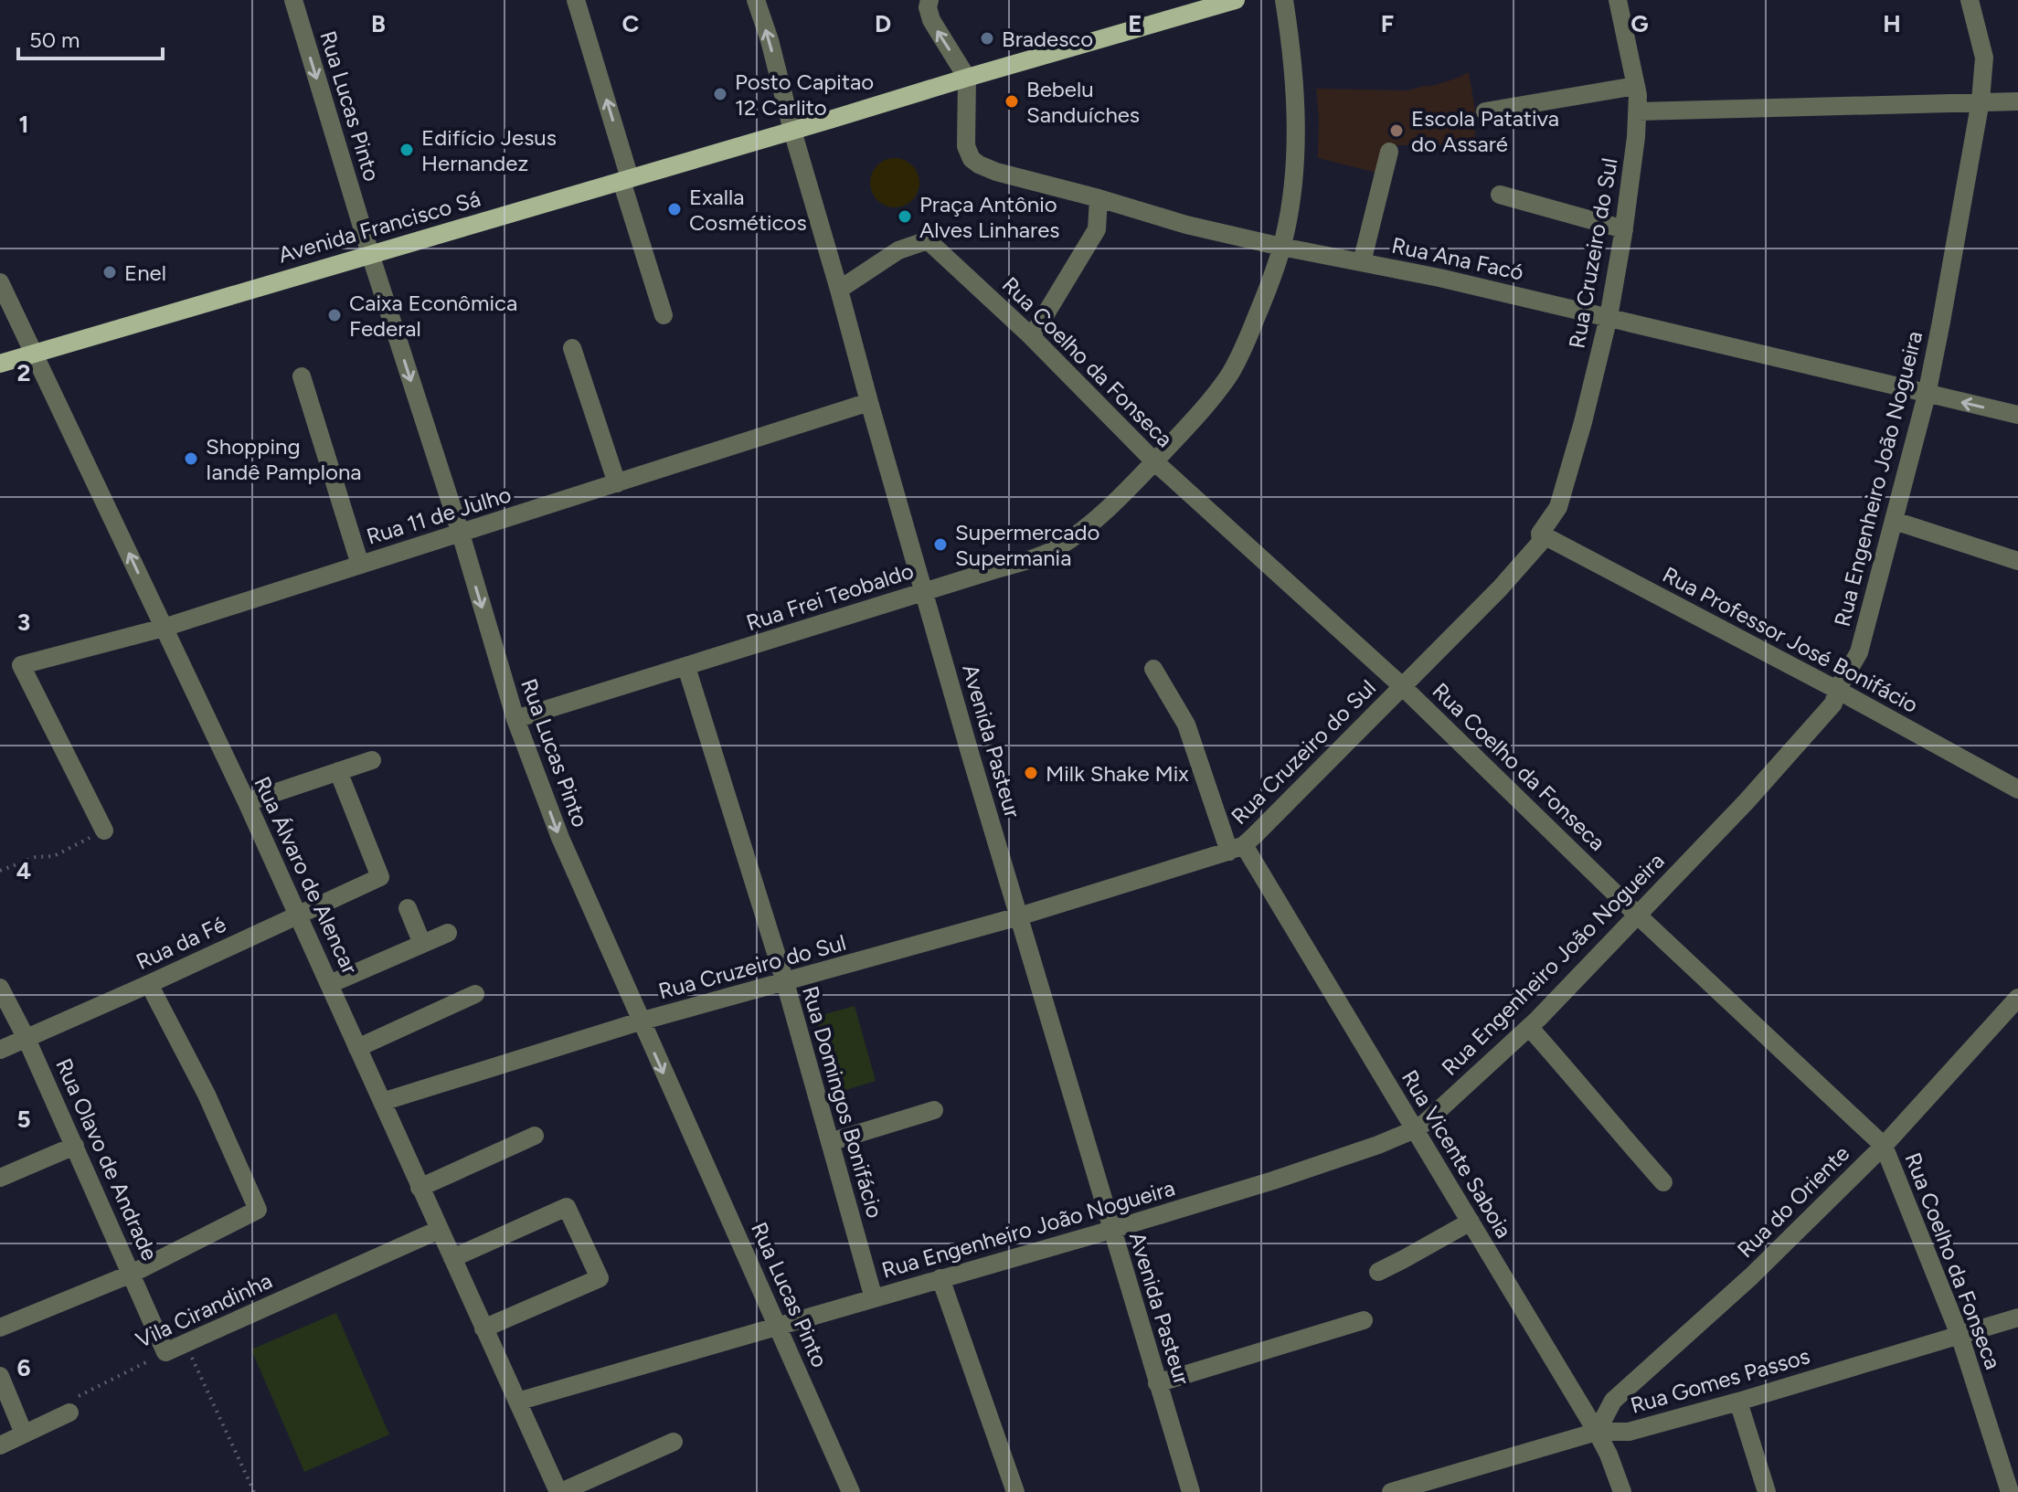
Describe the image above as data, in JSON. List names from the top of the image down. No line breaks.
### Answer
{"streets":{"main road":["Avenida Francisco Sá"],"street":["Rua Lucas Pinto","Rua Cruzeiro do Sul","Rua Ana Facó","Rua Coelho da Fonseca","Rua Engenheiro João Nogueira","Rua 11 de Julho","Rua Frei Teobaldo","Rua Professor José Bonifácio","Avenida Pasteur","Rua Álvaro de Alencar","Rua da Fé","Rua Domingos Bonifácio","Rua Vicente Saboia","Rua Olavo de Andrade","Rua do Oriente","Vila Cirandinha","Rua Gomes Passos"]},"crossings":[["Rua Lucas Pinto","Avenida Francisco Sá"],["Rua Lucas Pinto","Rua Cruzeiro do Sul"],["Rua Lucas Pinto","Rua Engenheiro João Nogueira"],["Rua Lucas Pinto","Rua 11 de Julho"],["Rua Lucas Pinto","Rua Frei Teobaldo"],["Avenida Francisco Sá","Rua Ana Facó"],["Avenida Francisco Sá","Avenida Pasteur"],["Avenida Francisco Sá","Rua Álvaro de Alencar"],["Rua Cruzeiro do Sul","Rua Ana Facó"],["Rua Cruzeiro do Sul","Rua Coelho da Fonseca"],["Rua Cruzeiro do Sul","Rua Professor José Bonifácio"],["Rua Cruzeiro do Sul","Avenida Pasteur"],["Rua Cruzeiro do Sul","Rua Álvaro de Alencar"],["Rua Cruzeiro do Sul","Rua Domingos Bonifácio"],["Rua Cruzeiro do Sul","Rua Vicente Saboia"],["Rua Ana Facó","Rua Engenheiro João Nogueira"],["Rua Ana Facó","Rua Frei Teobaldo"],["Rua Coelho da Fonseca","Rua Engenheiro João Nogueira"],["Rua Coelho da Fonseca","Rua Frei Teobaldo"],["Rua Coelho da Fonseca","Avenida Pasteur"],["Rua Coelho da Fonseca","Rua do Oriente"],["Rua Coelho da Fonseca","Rua Gomes Passos"],["Rua Engenheiro João Nogueira","Rua Professor José Bonifácio"],["Rua Engenheiro João Nogueira","Avenida Pasteur"],["Rua Engenheiro João Nogueira","Rua Álvaro de Alencar"],["Rua Engenheiro João Nogueira","Rua Domingos Bonifácio"],["Rua Engenheiro João Nogueira","Rua Vicente Saboia"],["Rua 11 de Julho","Avenida Pasteur"],["Rua 11 de Julho","Rua Álvaro de Alencar"],["Rua Frei Teobaldo","Avenida Pasteur"],["Rua Frei Teobaldo","Rua Domingos Bonifácio"],["Rua Álvaro de Alencar","Rua da Fé"],["Rua Álvaro de Alencar","Vila Cirandinha"],["Rua da Fé","Rua Olavo de Andrade"],["Rua Vicente Saboia","Rua do Oriente"],["Rua Vicente Saboia","Rua Gomes Passos"],["Rua Olavo de Andrade","Vila Cirandinha"],["Rua do Oriente","Rua Gomes Passos"]],"one_way":["Rua Lucas Pinto"],"places":["Bradesco","Posto Capitao 12 Carlito","Bebelu Sanduíches","Escola Patativa do Assaré","Edifício Jesus Hernandez","Exalla Cosméticos","Praça Antônio Alves Linhares","Enel","Caixa Econômica Federal","Shopping Iandê Pamplona","Supermercado Supermania","Milk Shake Mix"],"scale_bar":"50 m","grid":{"columns":["B","C","D","E","F","G","H"],"rows":["1","2","3","4","5","6"]}}
